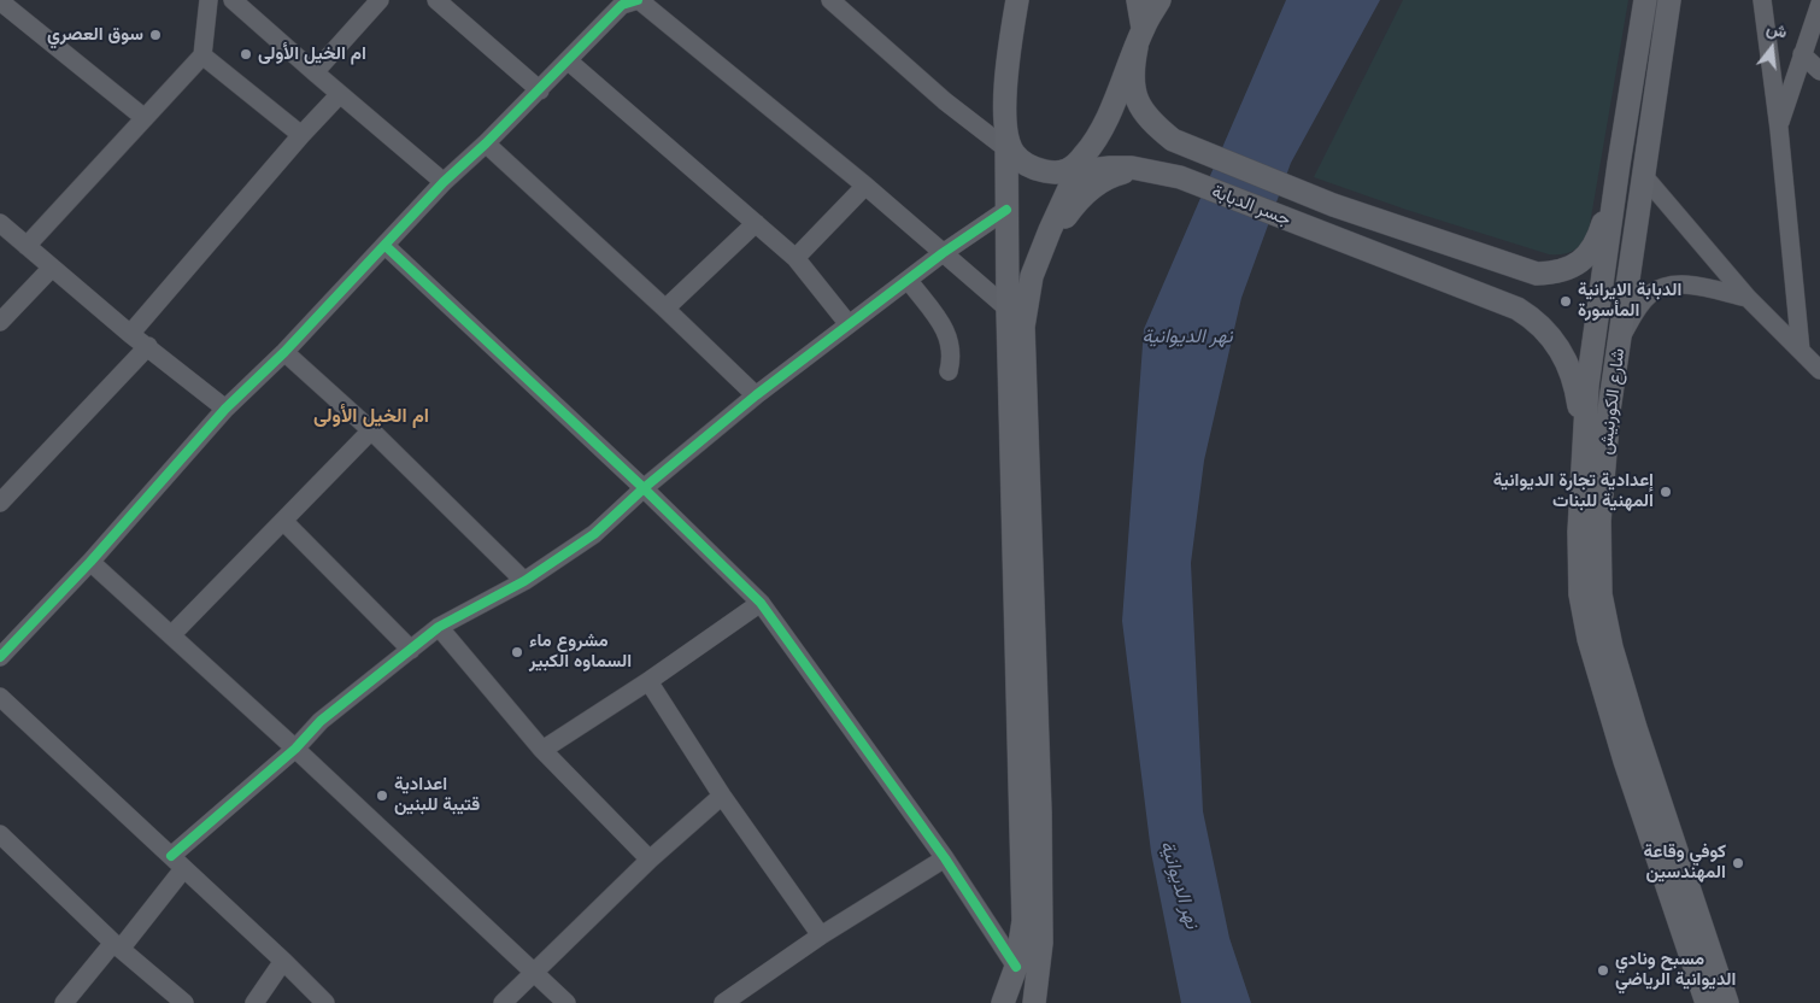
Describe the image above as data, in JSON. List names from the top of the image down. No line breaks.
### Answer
{"streets":{"main road":["جسر الدبابة","شارع الكورنيش"]},"crossings":[["جسر الدبابة","شارع الكورنيش"]],"districts":["ام الخيل الأولى"],"water":["نهر الديوانية"],"places":["سوق العصري","ام الخيل الأولى","الدبابة الايرانية المأسورة","إعدادية تجارة الديوانية المهنية للبنات","مشروع ماء السماوه الكبير","اعدادية قتيبة للبنين","كوفي وقاعة المهندسين","مسبح ونادي الديوانية الرياضي"],"north":"top"}
